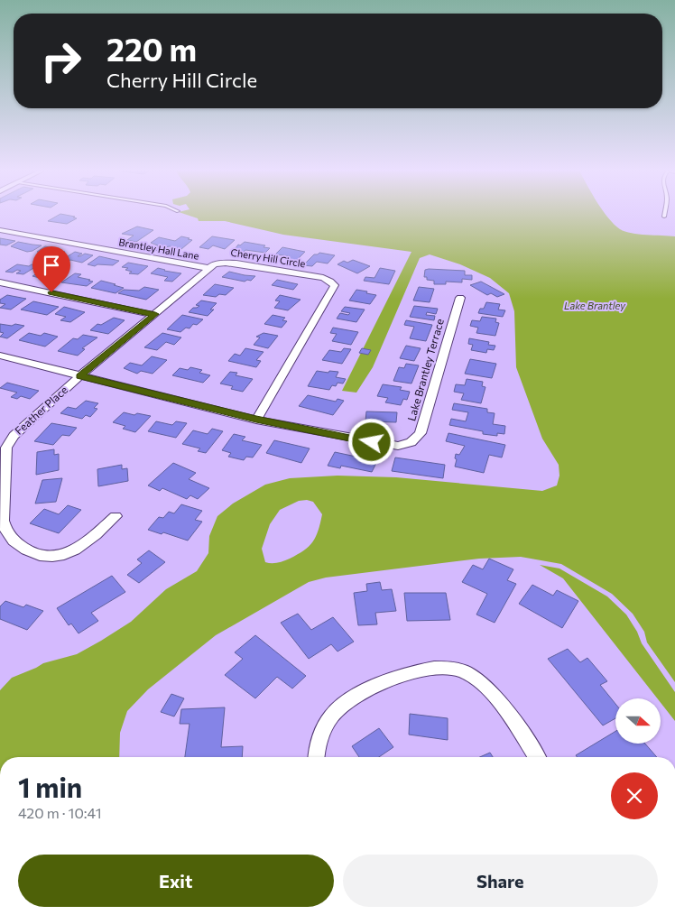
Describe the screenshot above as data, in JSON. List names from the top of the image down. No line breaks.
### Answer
{"streets":{"street":["Brantley Hall Lane","Cherry Hill Circle","Lake Brantley Terrace","Feather Place"]},"crossings":[["Brantley Hall Lane","Cherry Hill Circle"],["Cherry Hill Circle","Lake Brantley Terrace"],["Cherry Hill Circle","Feather Place"]],"water":["Lake Brantley"],"north":"right","page":{"turn":["220 m","Cherry Hill Circle"],"heading":["1 min","420 m · 10:41"],"buttons":["Exit","Share"]}}
